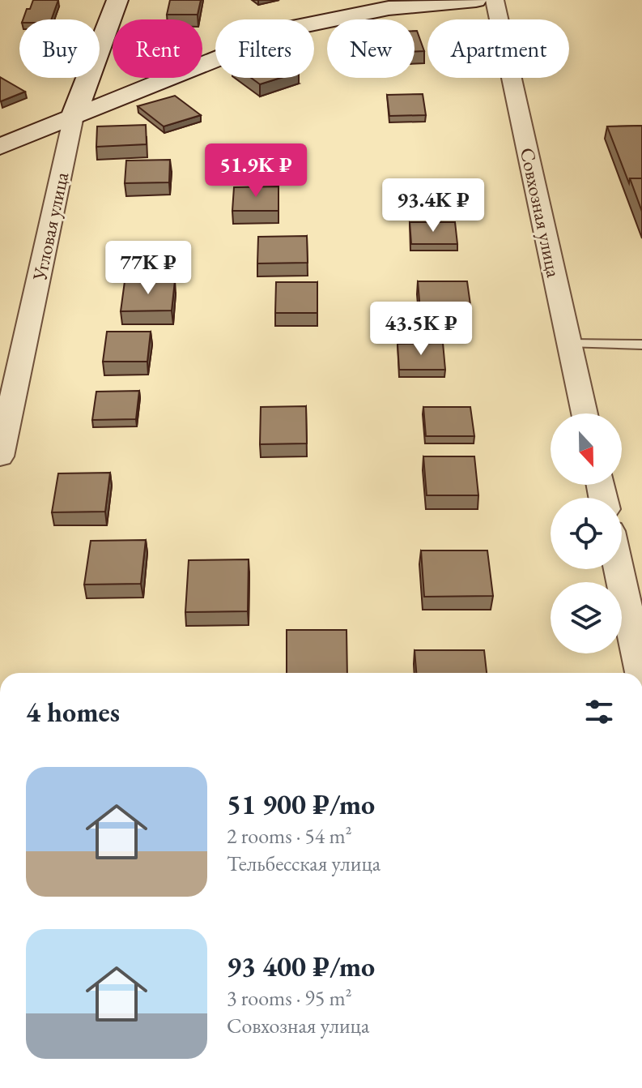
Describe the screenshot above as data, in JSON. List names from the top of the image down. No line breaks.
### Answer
{"streets":{"street":["Совхозная улица","Угловая улица"]},"north":"bottom","page":{"chip":["Buy","Rent","Filters","New","Apartment"],"price":["51.9K ₽","93.4K ₽","77K ₽","43.5K ₽"],"heading":"4 homes","list":[{"name":"51 900 ₽/mo","note":"2 rooms · 54 m² · Тельбесская улица"},{"name":"93 400 ₽/mo","note":"3 rooms · 95 m² · Совхозная улица"}]}}
